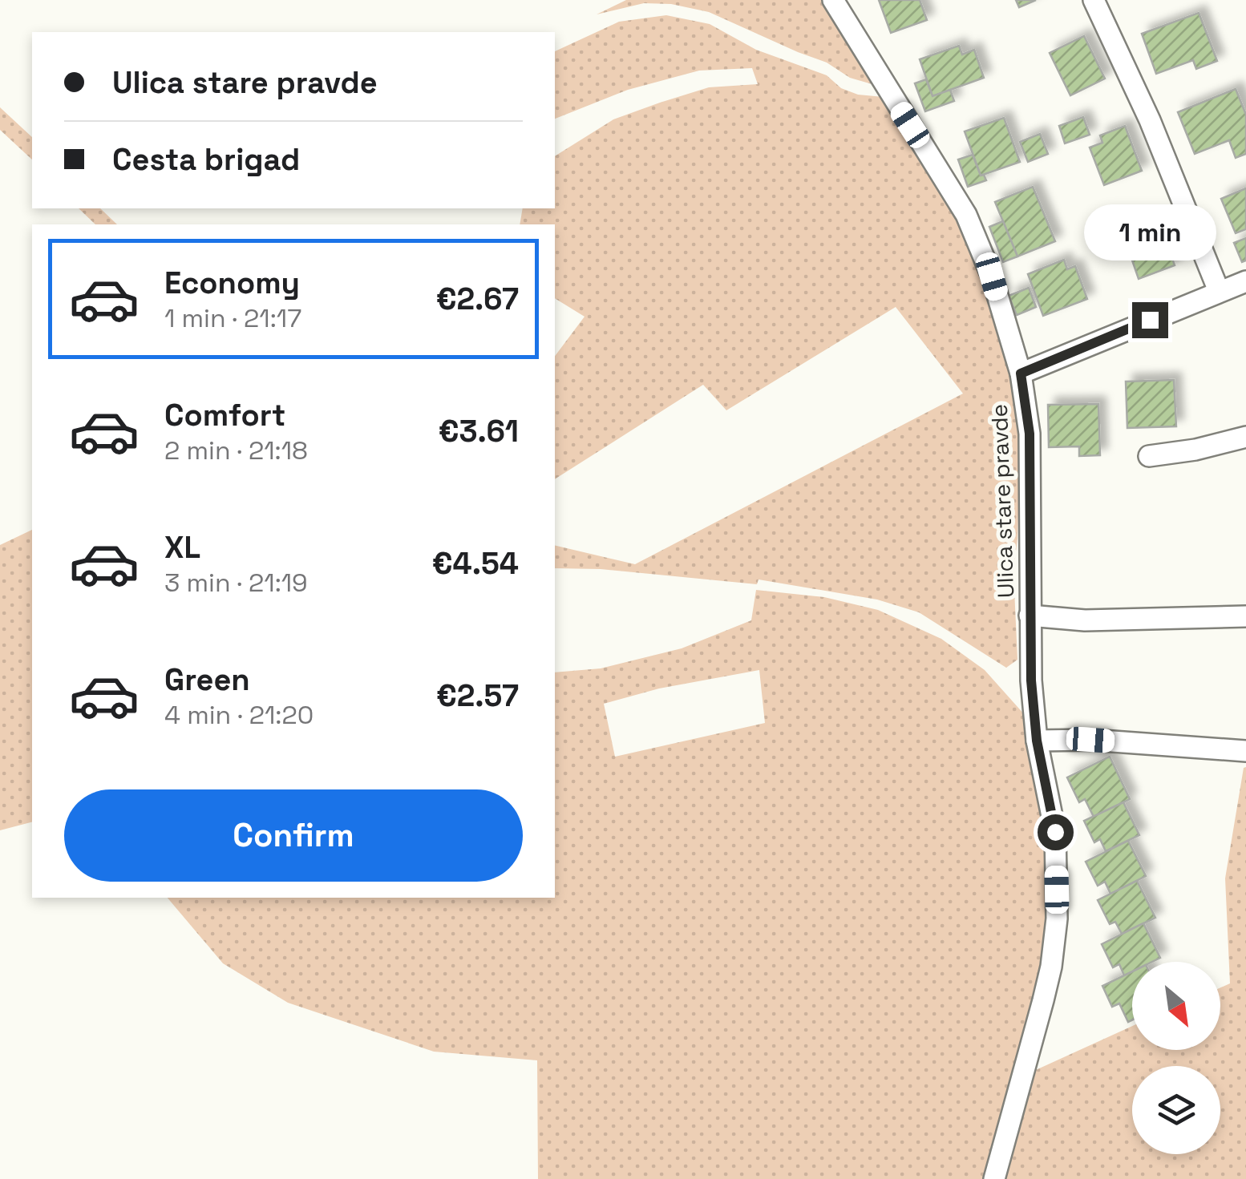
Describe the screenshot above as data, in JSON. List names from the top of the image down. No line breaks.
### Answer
{"streets":{"street":["Ulica stare pravde"]},"north":"bottom right","page":{"banner":["Ulica stare pravde","Cesta brigad"],"bubble":"1 min","list":[{"name":"Economy","note":"1 min · 21:17","value":"€2.67"},{"name":"Comfort","note":"2 min · 21:18","value":"€3.61"},{"name":"XL","note":"3 min · 21:19","value":"€4.54"},{"name":"Green","note":"4 min · 21:20","value":"€2.57"}],"buttons":"Confirm"}}
